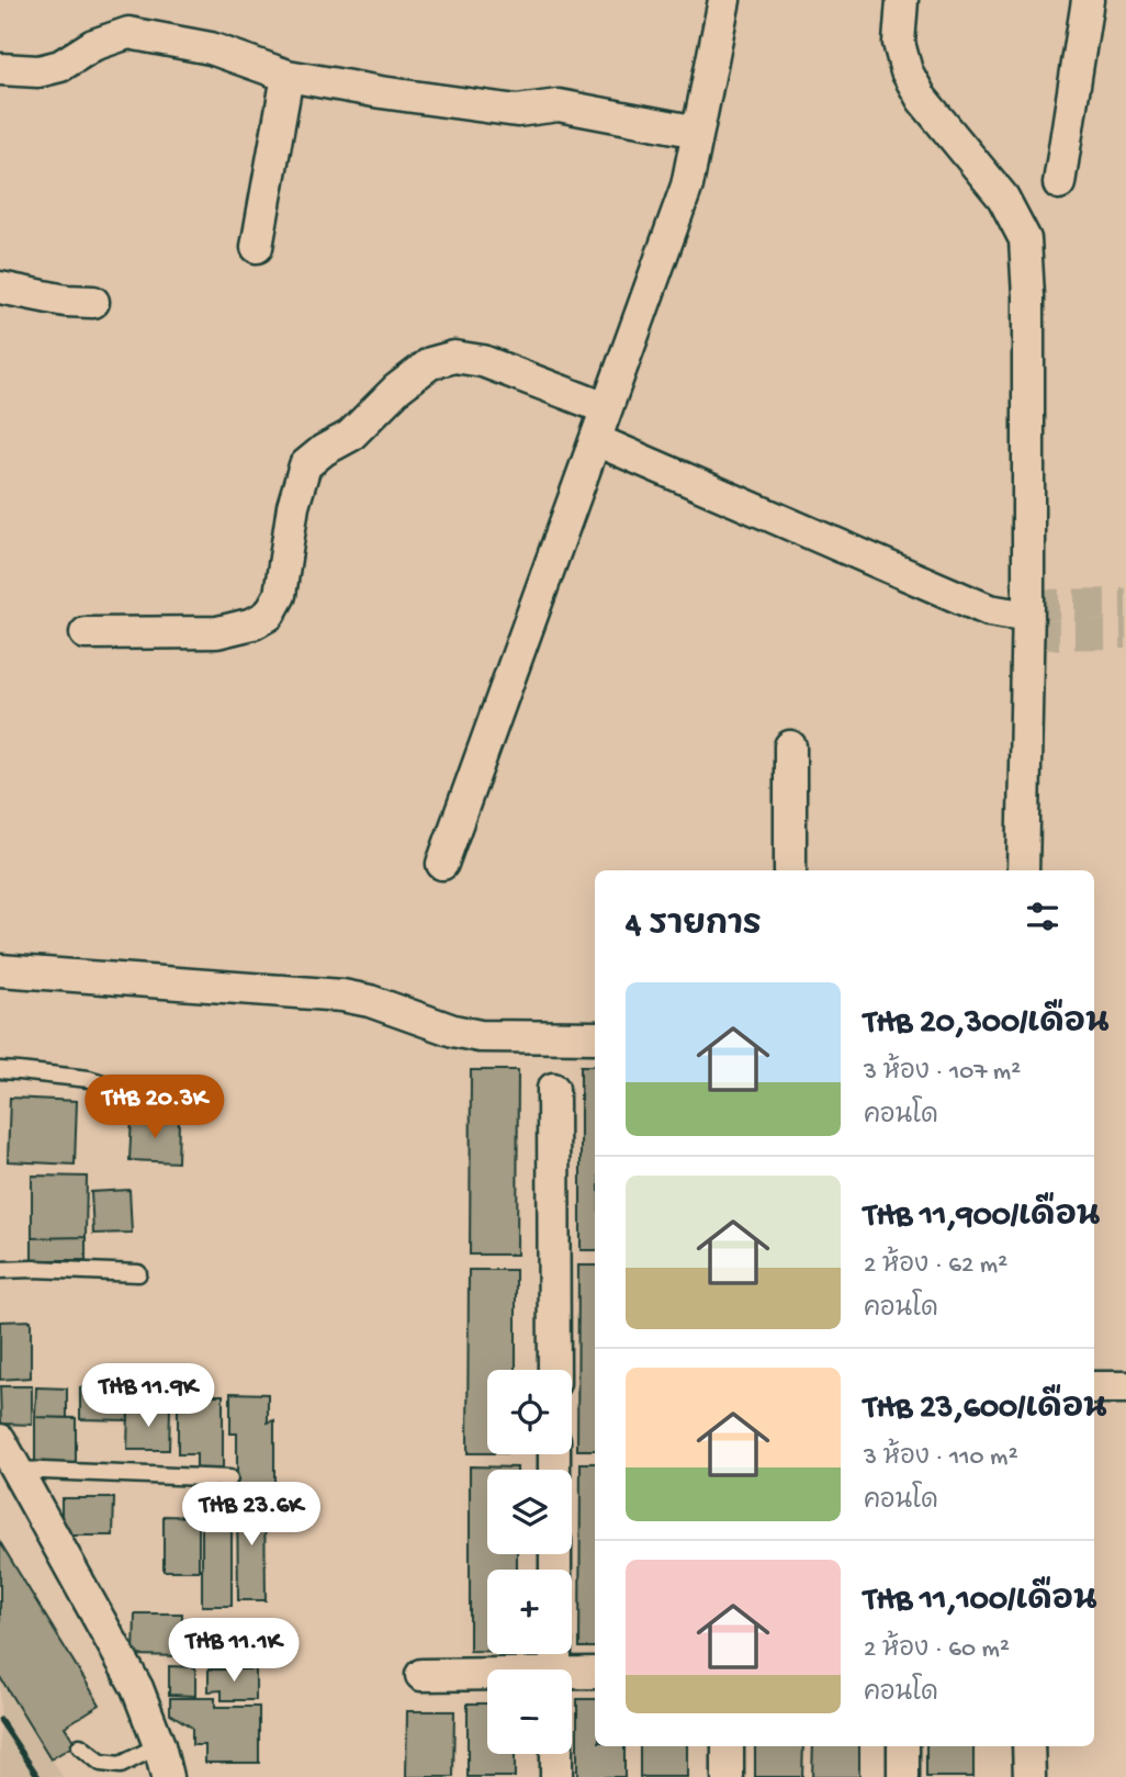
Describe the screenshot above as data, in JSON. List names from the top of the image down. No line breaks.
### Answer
{"page":{"heading":"4 รายการ","list":[{"name":"THB 20,300/เดือน","note":"3 ห้อง · 107 m² · คอนโด"},{"name":"THB 11,900/เดือน","note":"2 ห้อง · 62 m² · คอนโด"},{"name":"THB 23,600/เดือน","note":"3 ห้อง · 110 m² · คอนโด"},{"name":"THB 11,100/เดือน","note":"2 ห้อง · 60 m² · คอนโด"}],"price":["THB 20.3K","THB 11.9K","THB 23.6K","THB 11.1K"],"map_buttons":["+","−"]}}
